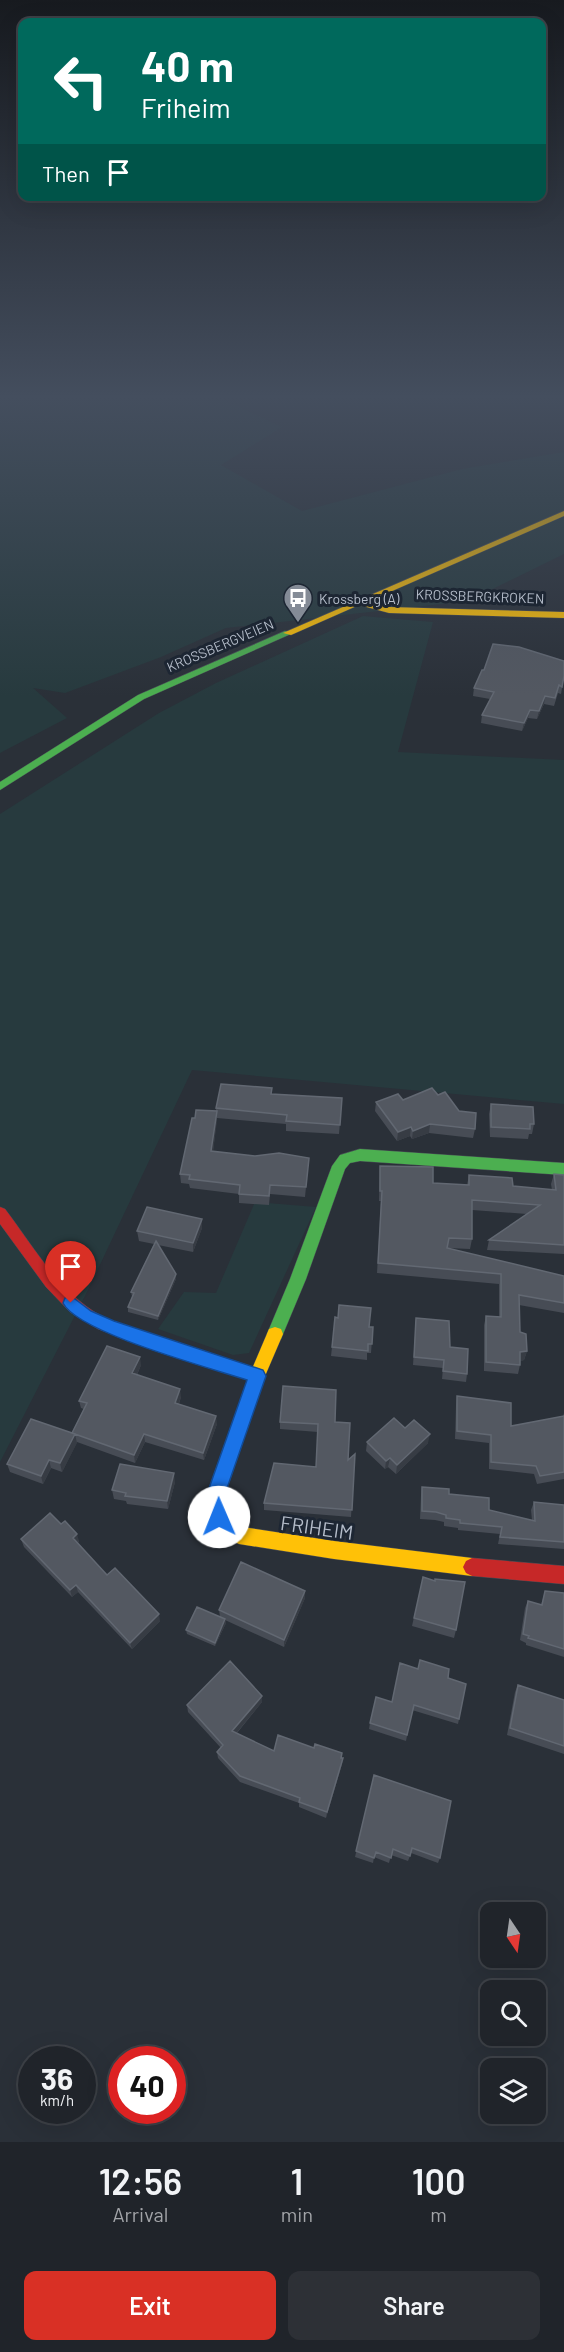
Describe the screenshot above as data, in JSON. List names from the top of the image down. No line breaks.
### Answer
{"streets":{"street":["KROSSBERGKROKEN","KROSSBERGVEIEN","FRIHEIM"]},"crossings":[["KROSSBERGKROKEN","KROSSBERGVEIEN"]],"places":{"bus stop":["Krossberg (A)"]},"north":"bottom","page":{"turn":["40 m","Friheim"],"then":"Then","speed":"36 km/h","limit":"40","eta":["12:56","Arrival","1","min","100","m"],"buttons":["Exit","Share"]}}
